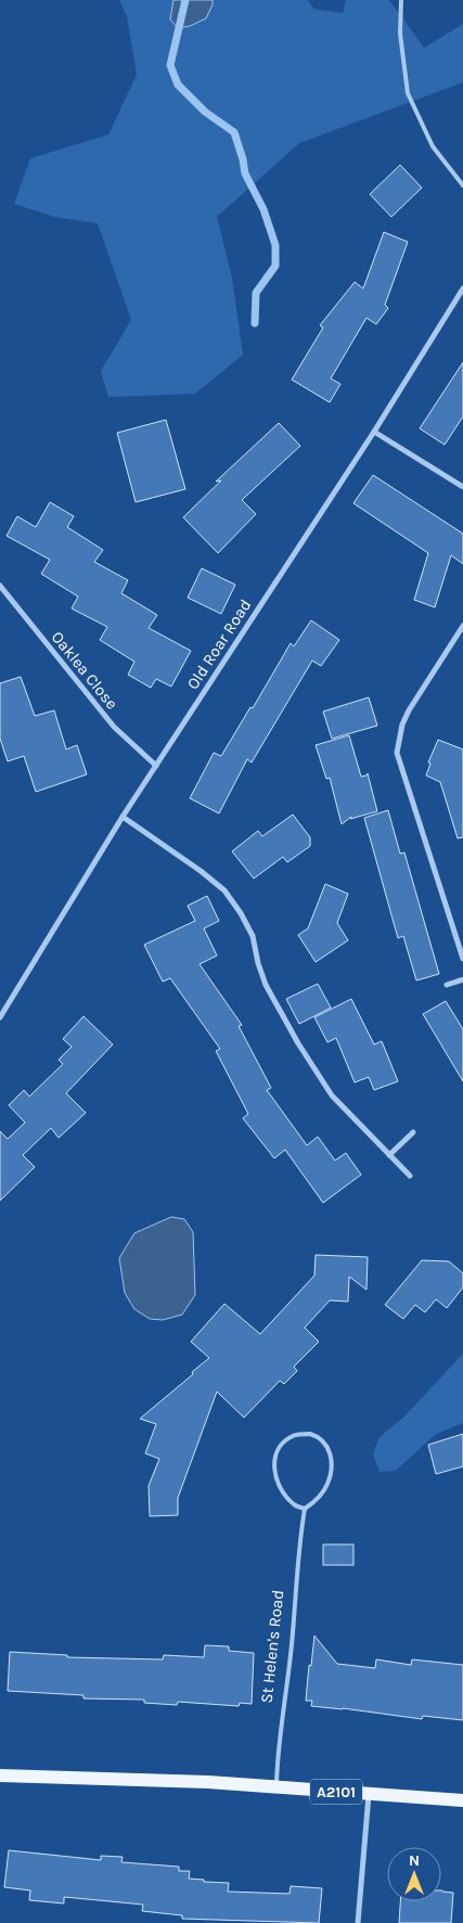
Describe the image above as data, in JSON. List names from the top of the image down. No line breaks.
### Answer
{"streets":{"main road":["A2101"],"street":["Old Roar Road","Oaklea Close"],"lane":["St Helen's Road"]},"crossings":[["Old Roar Road","Oaklea Close"],["St Helen's Road","A2101"]],"north":"top"}
